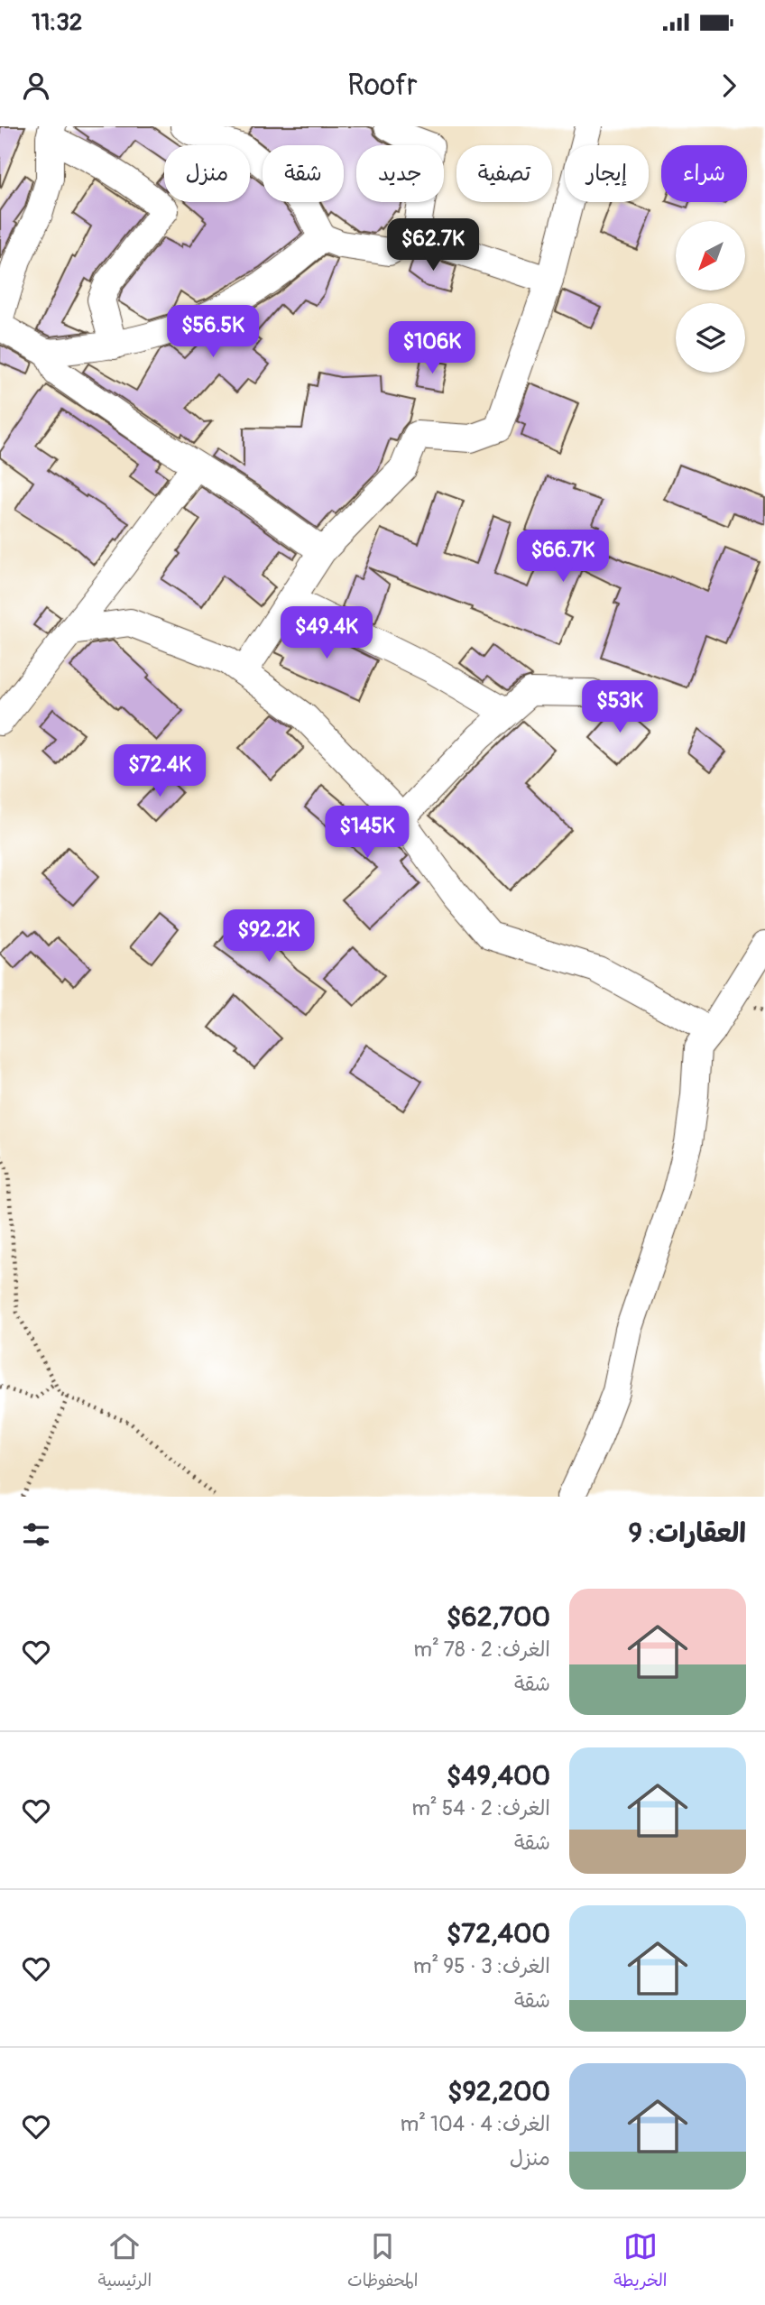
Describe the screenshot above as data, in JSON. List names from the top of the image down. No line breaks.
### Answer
{"north":"bottom left","page":{"status":"11:32","header":"Roofr","chip":["شراء","إيجار","تصفية","جديد","شقة","منزل"],"price":["$62.7K","$56.5K","$106K","$66.7K","$49.4K","$53K","$72.4K","$145K","$92.2K"],"heading":"العقارات: 9","list":[{"name":"$62,700","note":"الغرف: 2 · 78 m² · شقة"},{"name":"$49,400","note":"الغرف: 2 · 54 m² · شقة"},{"name":"$72,400","note":"الغرف: 3 · 95 m² · شقة"},{"name":"$92,200","note":"الغرف: 4 · 104 m² · منزل"}],"tabs":["الخريطة","المحفوظات","الرئيسية"]}}
